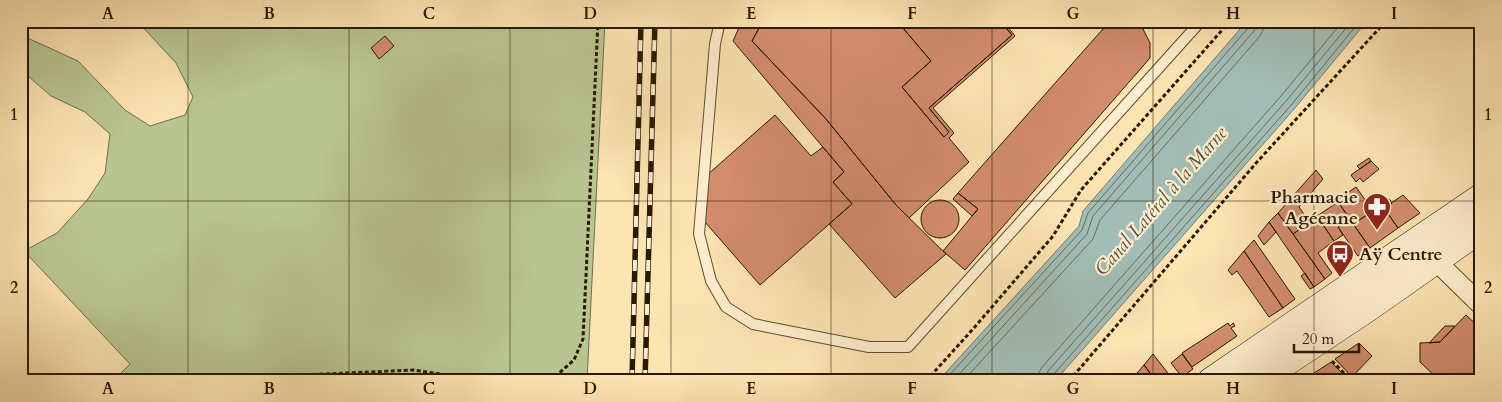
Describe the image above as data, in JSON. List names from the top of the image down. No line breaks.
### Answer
{"water":["Canal Latéral à la Marne"],"places":{"pharmacy":["Pharmacie Agéenne"],"bus stop":["Aÿ Centre"]},"scale_bar":"20 m","grid":{"columns":["A","B","C","D","E","F","G","H","I"],"rows":["1","2"]}}
